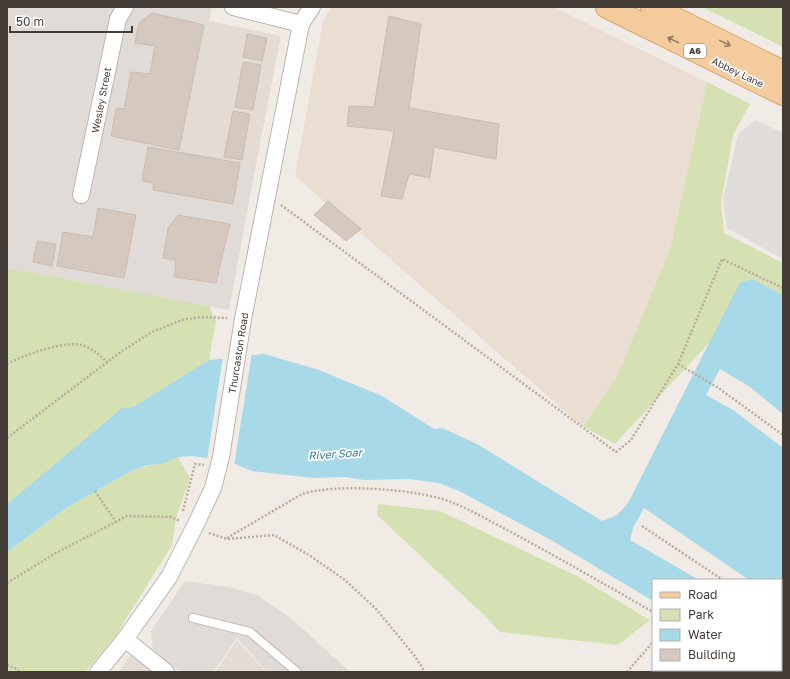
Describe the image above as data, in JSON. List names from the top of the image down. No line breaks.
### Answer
{"streets":{"main road":["A6","Abbey Lane"],"street":["Wesley Street","Thurcaston Road"]},"water":["River Soar"],"legend":["Road","Park","Water","Building"],"scale_bar":"50 m"}
